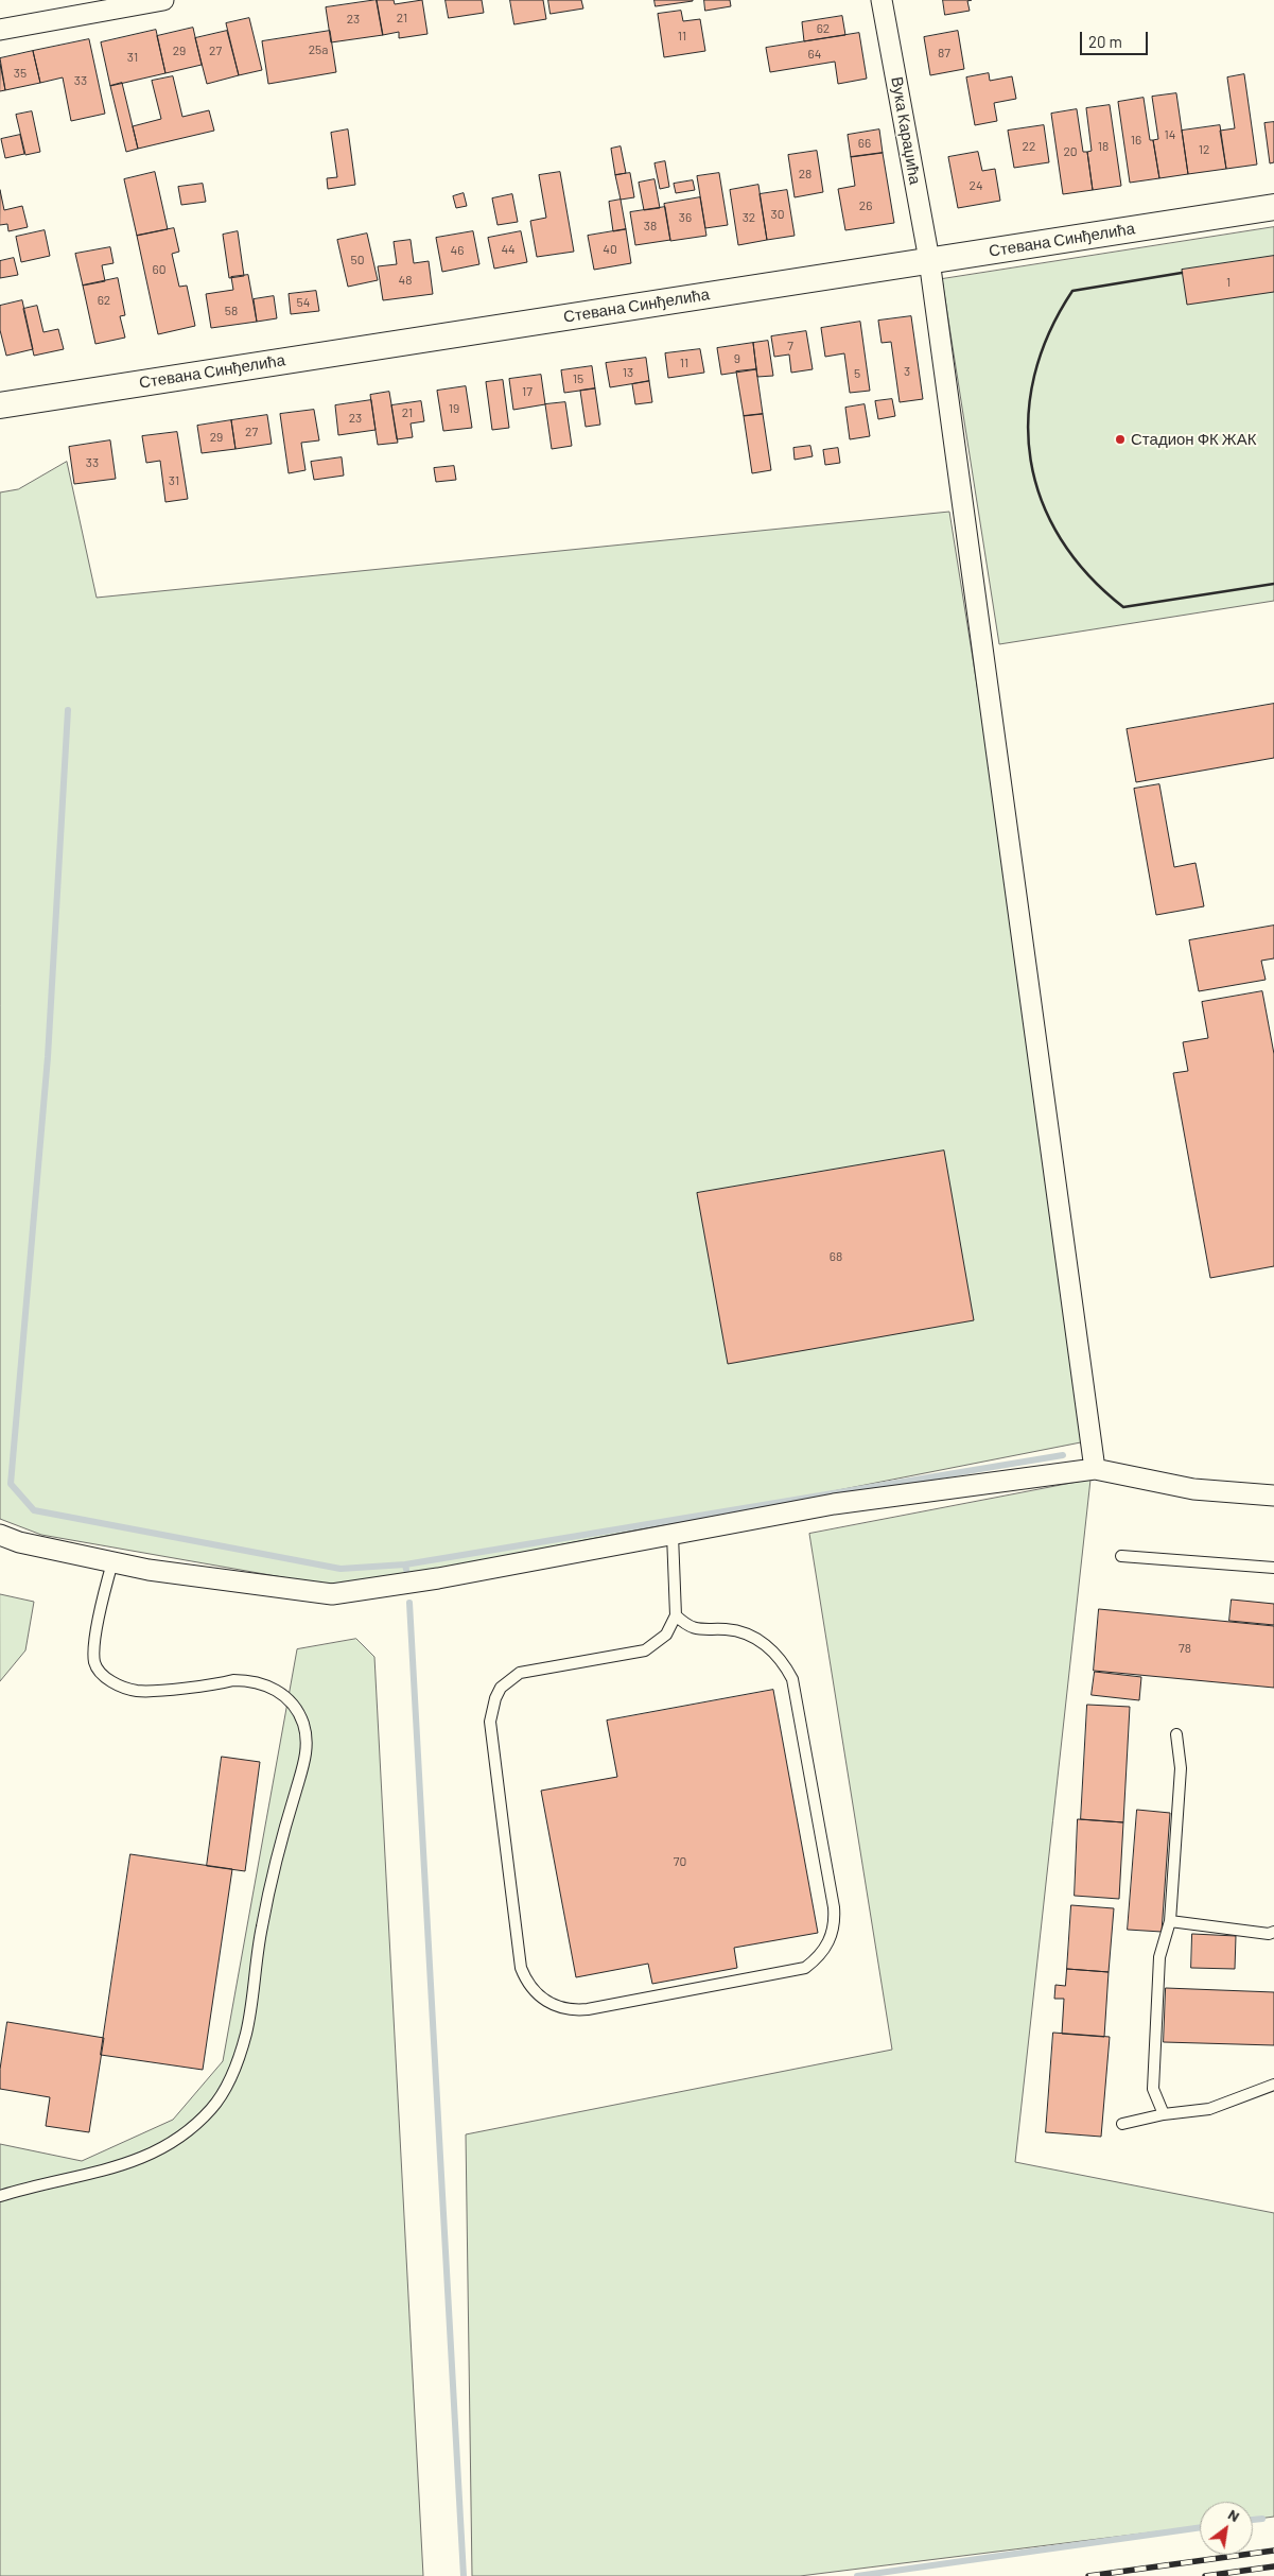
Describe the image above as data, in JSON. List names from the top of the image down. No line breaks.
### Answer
{"streets":{"street":["Вука Караџића","Стевана Синђелића"]},"crossings":[["Вука Караџића","Стевана Синђелића"]],"places":["Стадион ФК ЖАК"],"house_numbers":["21","23","62","11","25a","29","27","87","64","31","35","33","14","16","66","22","18","12","20","28","24","26","30","36","32","38","44","40","46","50","60","48","1","62","54","58","7","9","11","3","13","5","15","17","19","21","23","27","29","33","31","68","78","70"],"scale_bar":"20 m","north":"top right"}
